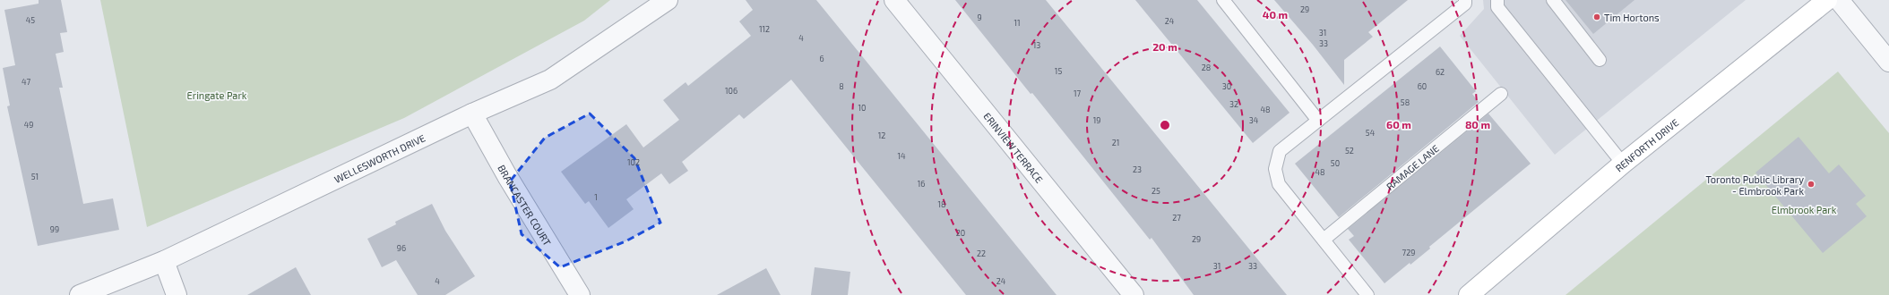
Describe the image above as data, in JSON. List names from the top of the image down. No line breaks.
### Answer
{"streets":{"main road":["RENFORTH DRIVE"],"street":["ERINVIEW TERRACE","WELLESWORTH DRIVE","BRANCASTER COURT"],"lane":["RAMAGE LANE"]},"crossings":[["WELLESWORTH DRIVE","BRANCASTER COURT"]],"parks":["Eringate Park","Elmbrook Park"],"places":["Tim Hortons","Toronto Public Library - Elmbrook Park"],"house_numbers":["29","9","45","24","11","112","31","4","33","13","6","28","15","62","47","8","30","60","106","17","58","32","10","48","19","34","49","54","12","21","52","14","102","50","23","48","51","16","25","1","18","27","99","20","29","96","729","22","31","33","4","24"],"rings":["40 m","20 m","60 m","80 m"]}
